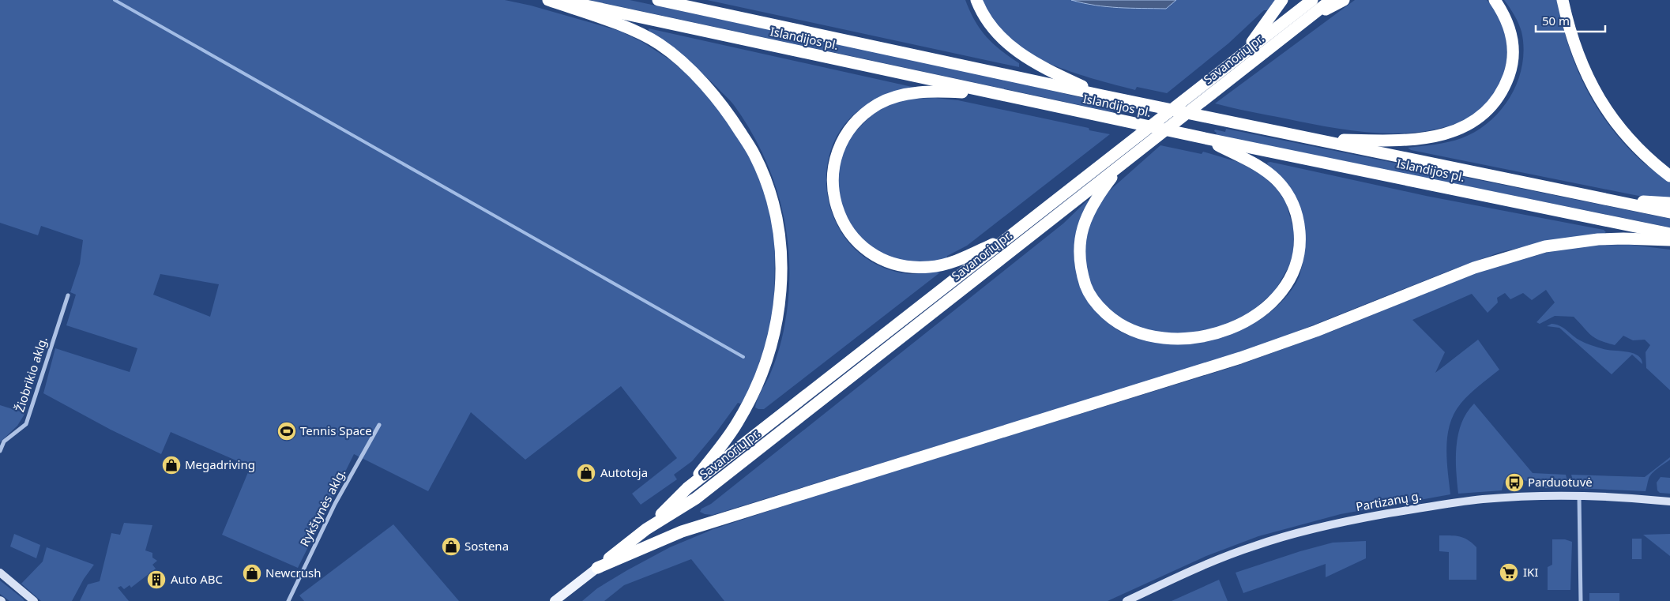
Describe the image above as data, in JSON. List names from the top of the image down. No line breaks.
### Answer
{"streets":{"highway":["Islandijos pl.","Savanorių pr."],"street":["Žiobrikio aklg.","Partizanų g.","Rykštynės aklg."]},"places":{"sports":["Tennis Space"],"shop":["Megadriving","Autotoja","Sostena","Newcrush"],"bus stop":["Parduotuvė"],"supermarket":["IKI"],"building":["Auto ABC"]},"scale_bar":"50 m"}
